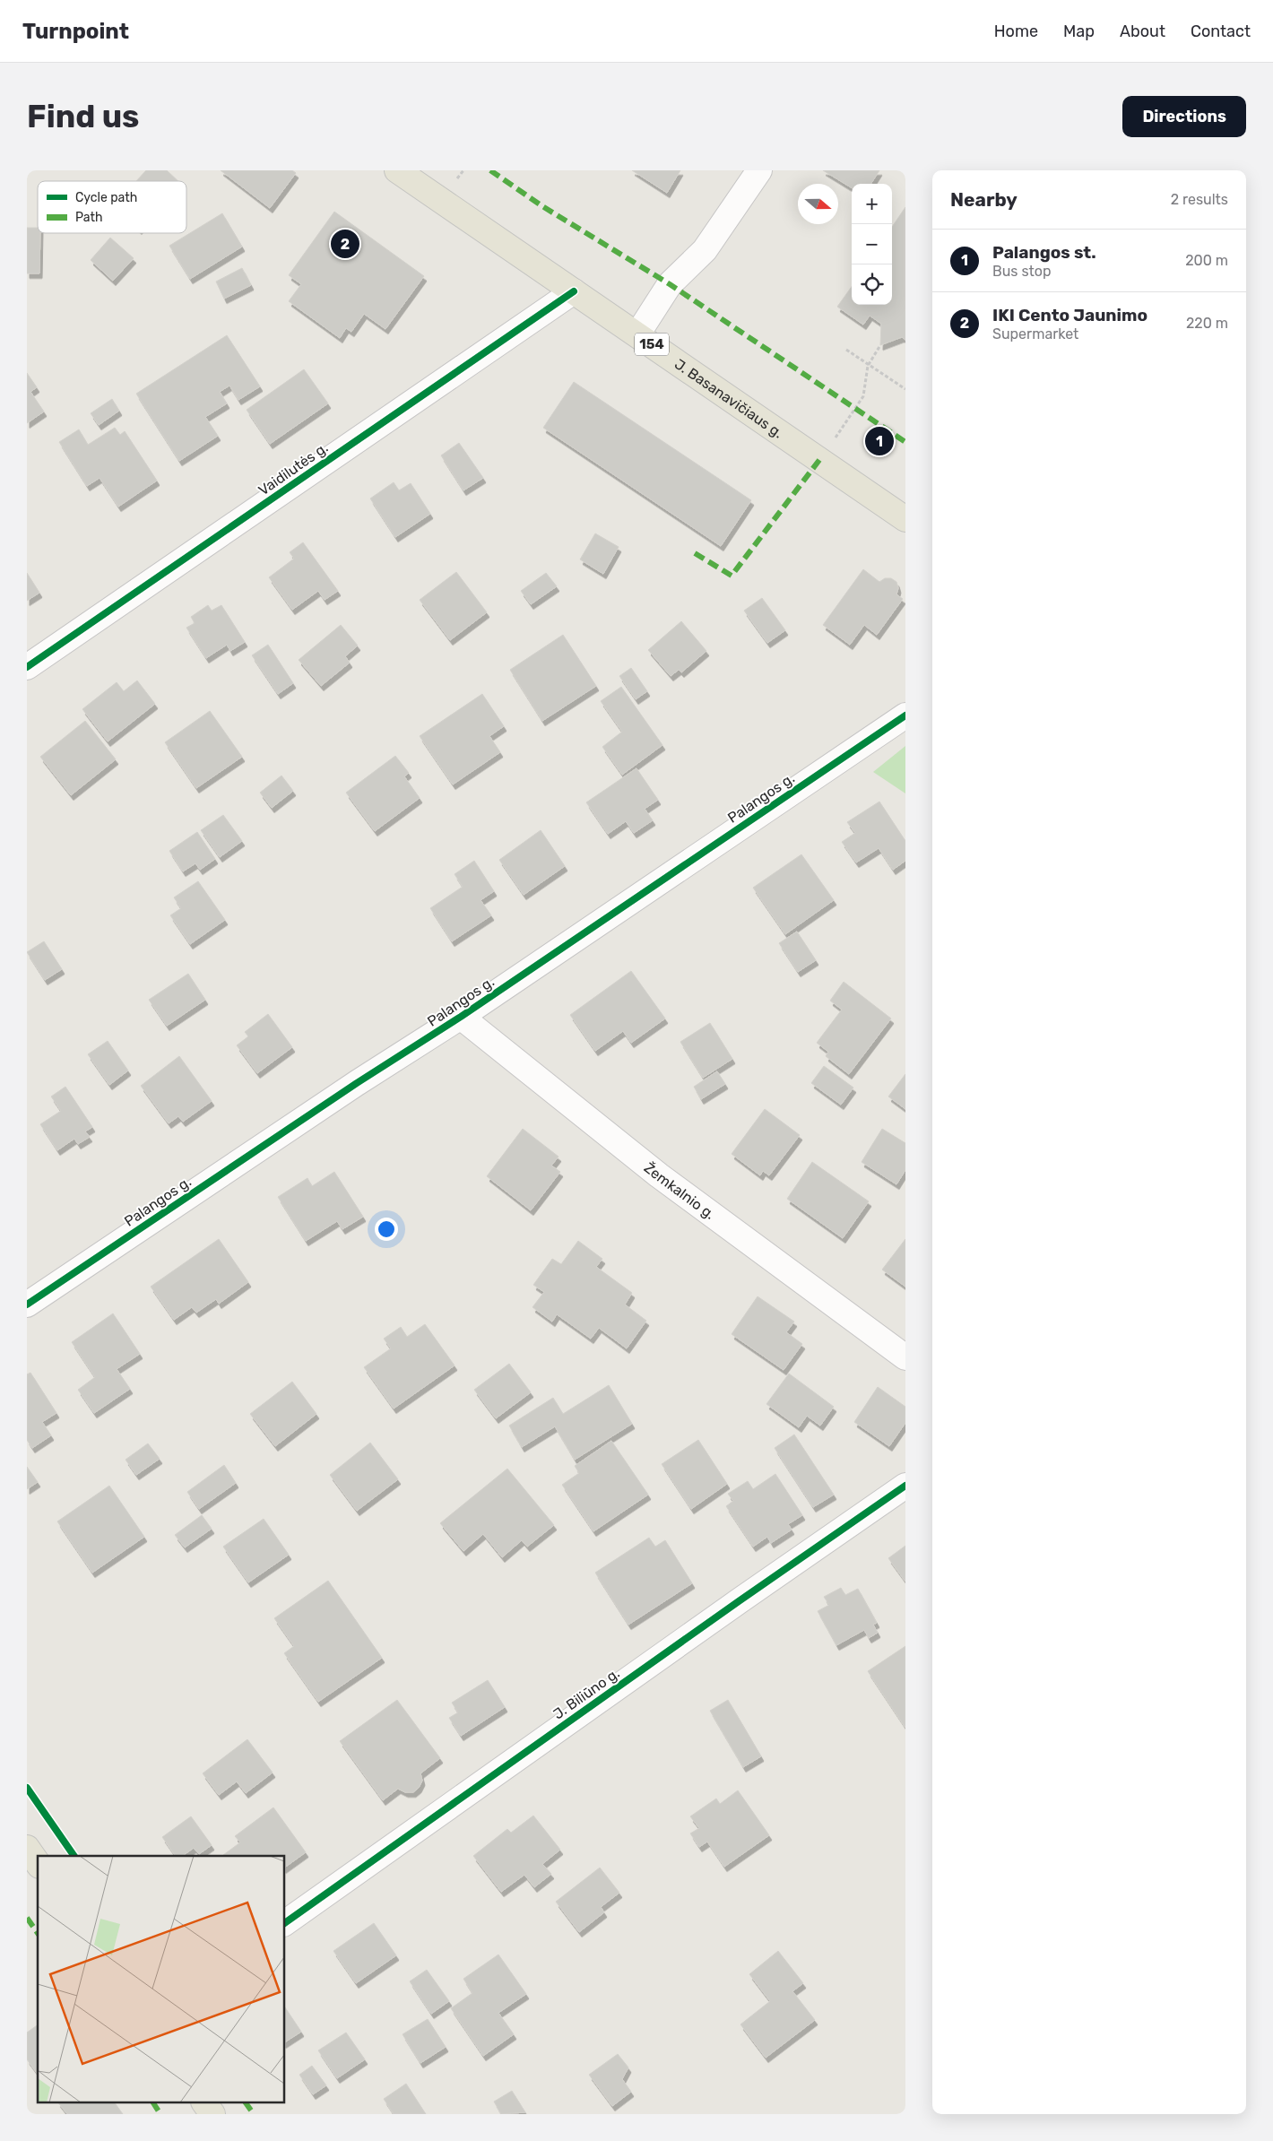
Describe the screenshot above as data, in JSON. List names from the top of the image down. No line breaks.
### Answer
{"streets":{"main road":["154","J. Basanavičiaus g."],"street":["Vaidilutės g.","Palangos g.","Žemkalnio g.","J. Biliūno g."]},"crossings":[["J. Basanavičiaus g.","Vaidilutės g."],["Palangos g.","Žemkalnio g."]],"legend":["Cycle path","Path"],"north":"right","page":{"header":"Turnpoint","nav":["Home","Map","About","Contact"],"buttons":"Directions","title":"Find us","heading":["Nearby","2 results"],"map_buttons":["+","−"],"pins":["2","1"],"list":[{"mark":"1","name":"Palangos st.","note":"Bus stop","value":"200 m"},{"mark":"2","name":"IKI Cento Jaunimo","note":"Supermarket","value":"220 m"}]}}
